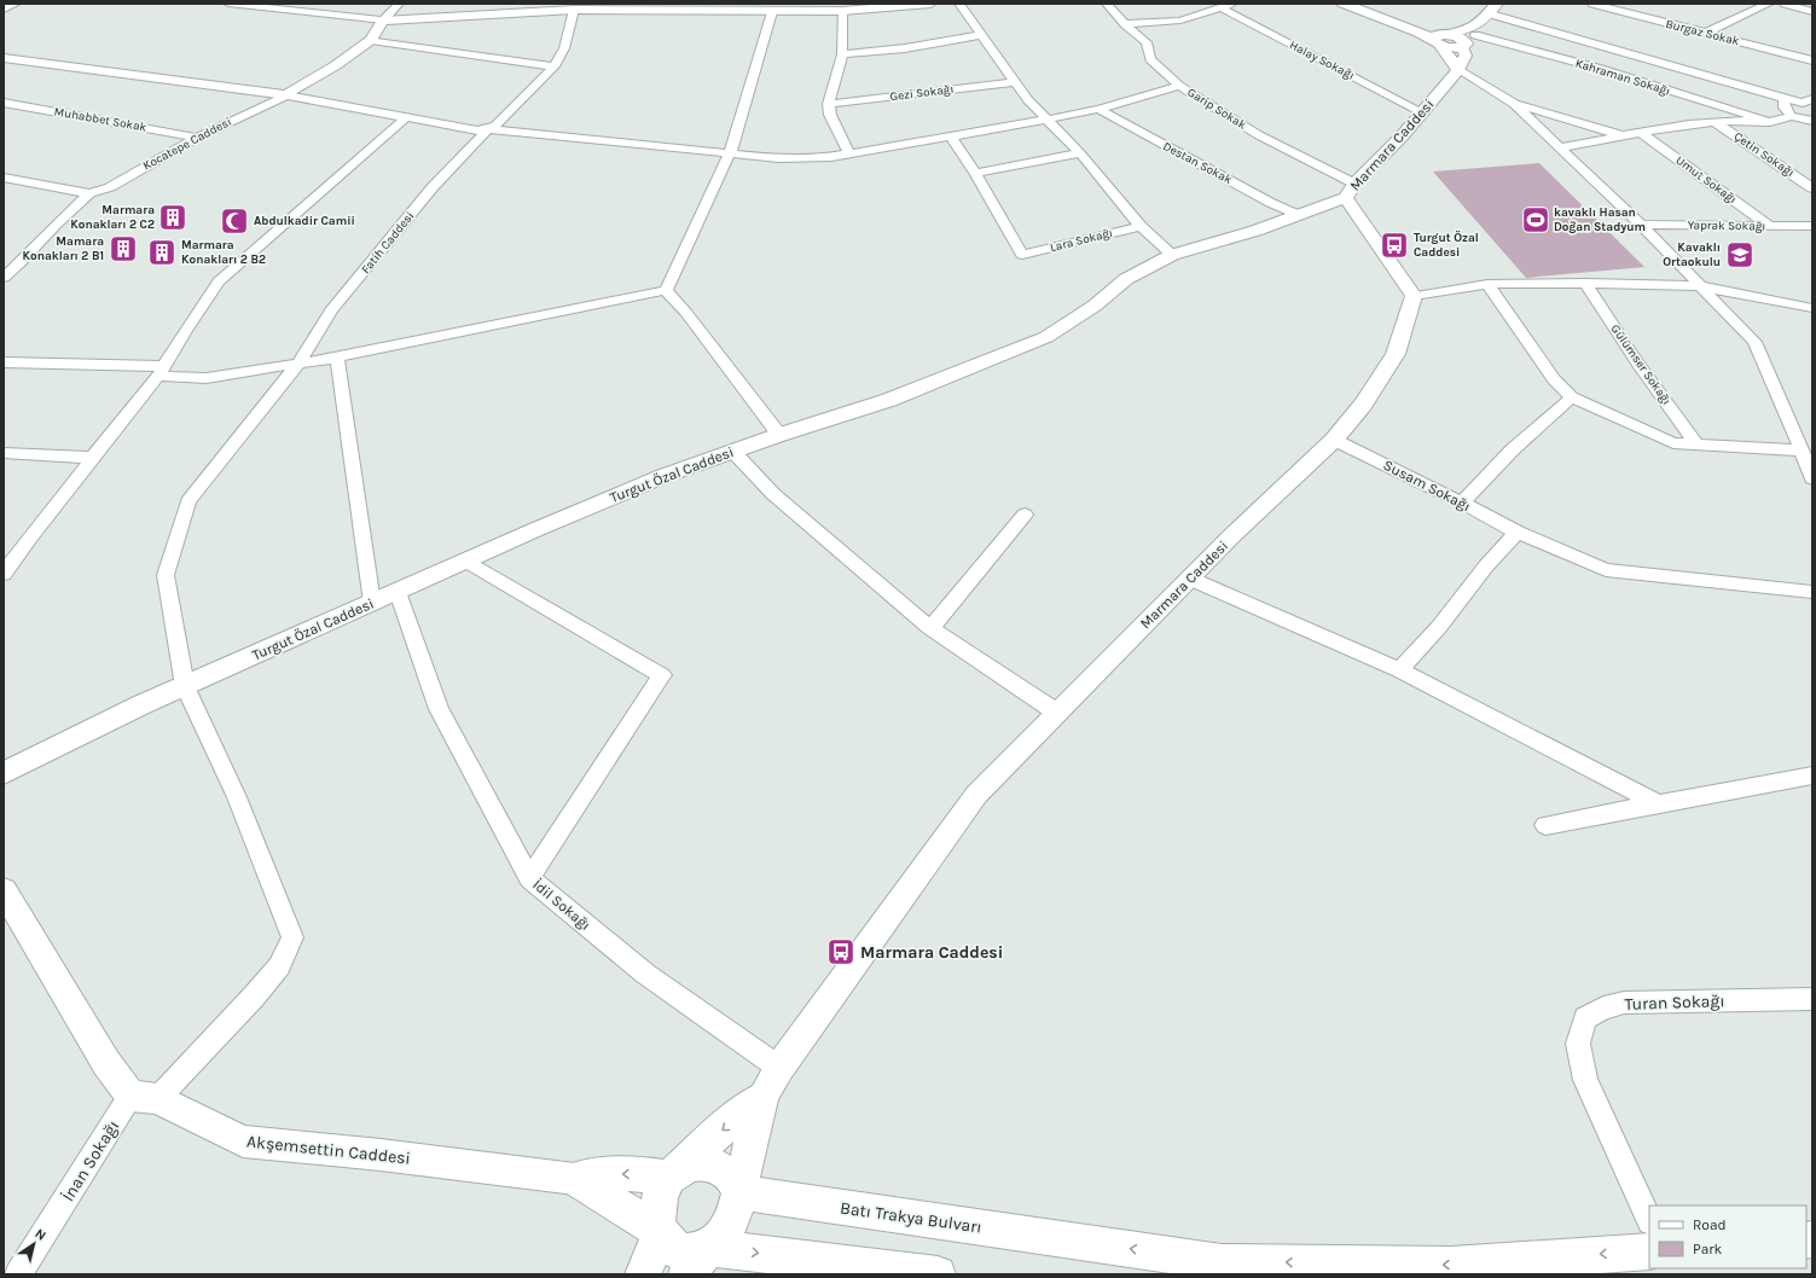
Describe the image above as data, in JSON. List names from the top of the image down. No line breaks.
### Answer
{"streets":{"main road":["Marmara Caddesi","Batı Trakya Bulvarı"],"street":["Burgaz Sokak","Halay Sokağı","Kahraman Sokağı","Gezi Sokağı","Garip Sokak","Muhabbet Sokak","Kocatepe Caddesi","Çetin Sokağı","Destan Sokak","Umut Sokağı","Yaprak Sokağı","Lara Sokağı","Fatih Caddesi","Gülümser Sokağı","Turgut Özal Caddesi","Susam Sokağı","İdil Sokağı","Turan Sokağı","Akşemsettin Caddesi","İnan Sokağı"]},"crossings":[["Halay Sokağı","Marmara Caddesi"],["Kahraman Sokağı","Marmara Caddesi"],["Garip Sokak","Marmara Caddesi"],["Garip Sokak","Turgut Özal Caddesi"],["Muhabbet Sokak","Kocatepe Caddesi"],["Marmara Caddesi","Turgut Özal Caddesi"],["Marmara Caddesi","Susam Sokağı"],["Marmara Caddesi","İdil Sokağı"],["Marmara Caddesi","Batı Trakya Bulvarı"],["Destan Sokak","Turgut Özal Caddesi"],["Umut Sokağı","Yaprak Sokağı"],["Fatih Caddesi","Turgut Özal Caddesi"],["Fatih Caddesi","İnan Sokağı"],["Turgut Özal Caddesi","İdil Sokağı"],["Turgut Özal Caddesi","İnan Sokağı"],["Akşemsettin Caddesi","İnan Sokağı"]],"one_way":["Batı Trakya Bulvarı"],"places":{"building":["Marmara Konakları 2 C2","Mamara Konakları 2 B1","Marmara Konakları 2 B2"],"sports":["kavaklı Hasan Doğan Stadyum"],"mosque":["Abdulkadir Camii"],"bus stop":["Turgut Özal Caddesi","Marmara Caddesi"],"school or university":["Kavaklı Ortaokulu"]},"legend":["Road","Park"],"north":"top right"}
